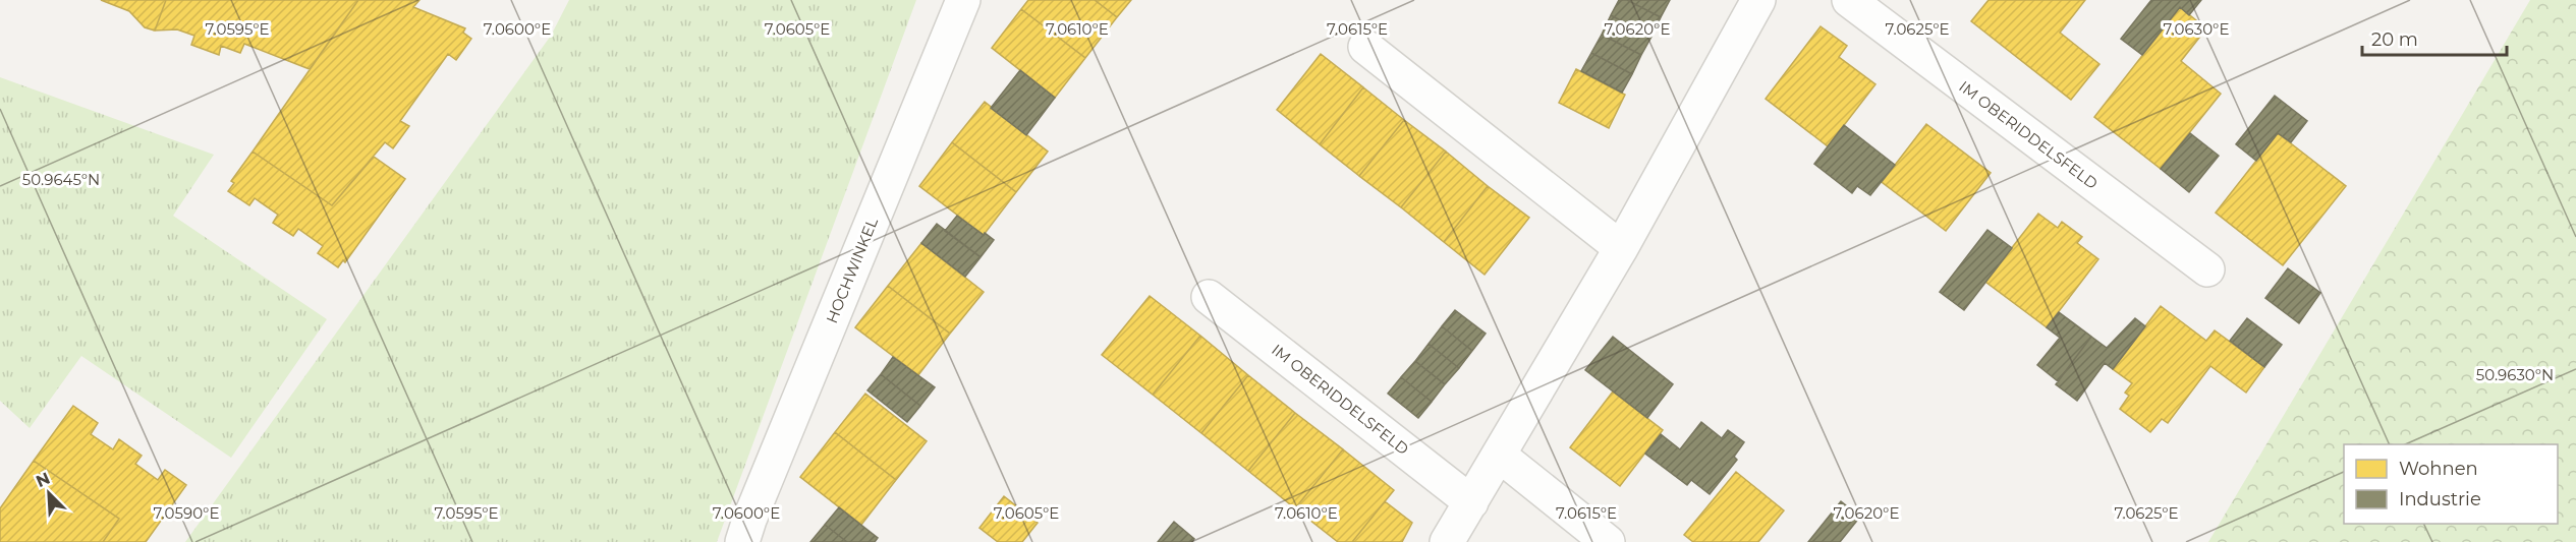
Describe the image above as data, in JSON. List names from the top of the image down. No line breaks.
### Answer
{"streets":{"street":["IM OBERIDDELSFELD","HOCHWINKEL"]},"legend":["Wohnen","Industrie"],"scale_bar":"20 m","north":"top left","coordinates":["7.0600°E","7.0630°E","7.0595°E","7.0605°E","7.0610°E","7.0615°E","7.0620°E","7.0625°E","50.9645°N","50.9630°N","7.0590°E"]}
